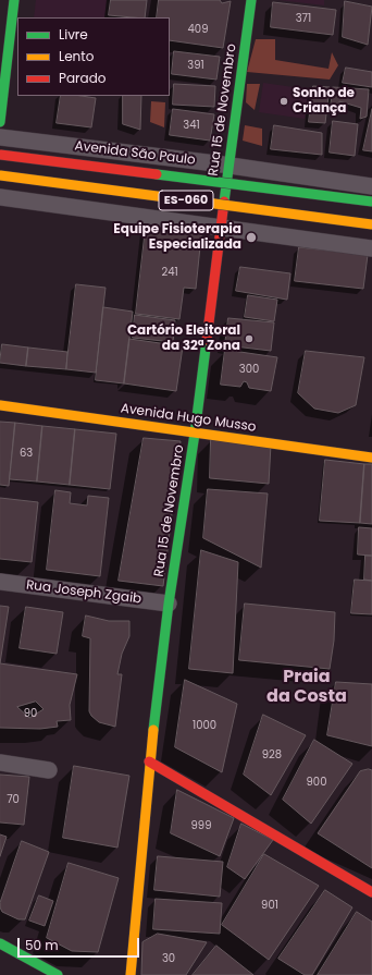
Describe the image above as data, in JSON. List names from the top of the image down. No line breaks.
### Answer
{"streets":{"main road":["Rua 15 de Novembro","ES-060","Avenida Hugo Musso"],"street":["Avenida São Paulo","Rua Joseph Zgaib"]},"crossings":[["Rua 15 de Novembro","Avenida São Paulo"],["Rua 15 de Novembro","Avenida Hugo Musso"],["Rua 15 de Novembro","Rua Joseph Zgaib"]],"districts":["Praia da Costa"],"places":["Sonho de Criança","Equipe Fisioterapia Especializada","Cartório Eleitoral da 32ª Zona"],"house_numbers":["371","409","391","341","241","300","63","90","1000","928","900","70","999","901","30"],"legend":["Livre","Lento","Parado"],"scale_bar":"50 m"}
